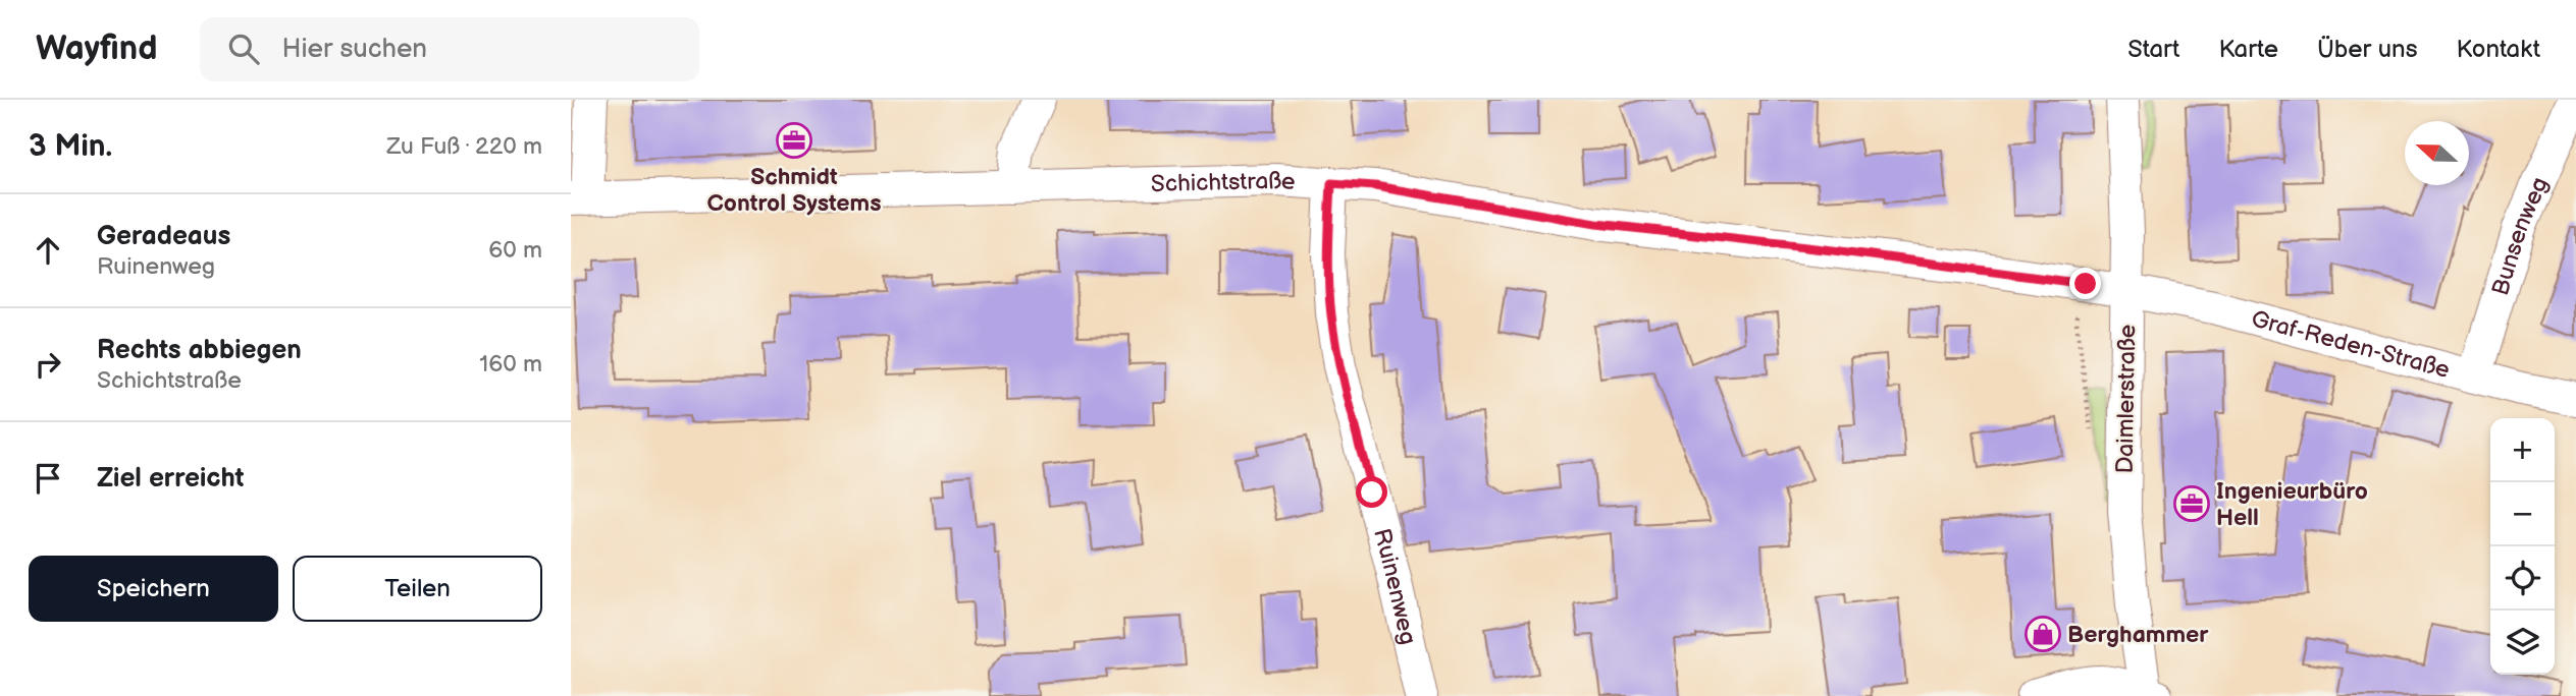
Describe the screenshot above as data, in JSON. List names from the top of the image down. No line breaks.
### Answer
{"streets":{"street":["Schichtstraße","Bunsenweg","Graf-Reden-Straße","Daimlerstraße","Ruinenweg"]},"crossings":[["Schichtstraße","Graf-Reden-Straße"],["Schichtstraße","Daimlerstraße"],["Schichtstraße","Ruinenweg"],["Bunsenweg","Graf-Reden-Straße"],["Graf-Reden-Straße","Daimlerstraße"]],"places":{"office":["Schmidt Control Systems","Ingenieurbüro Hell"],"shop":["Berghammer"]},"north":"left","page":{"header":"Wayfind","search":"Hier suchen","nav":["Start","Karte","Über uns","Kontakt"],"heading":["3 Min.","Zu Fuß · 220 m"],"list":[["Geradeaus","Ruinenweg","60 m"],["Rechts abbiegen","Schichtstraße","160 m"],"Ziel erreicht"],"map_buttons":["+","−"],"buttons":["Speichern","Teilen"]}}
